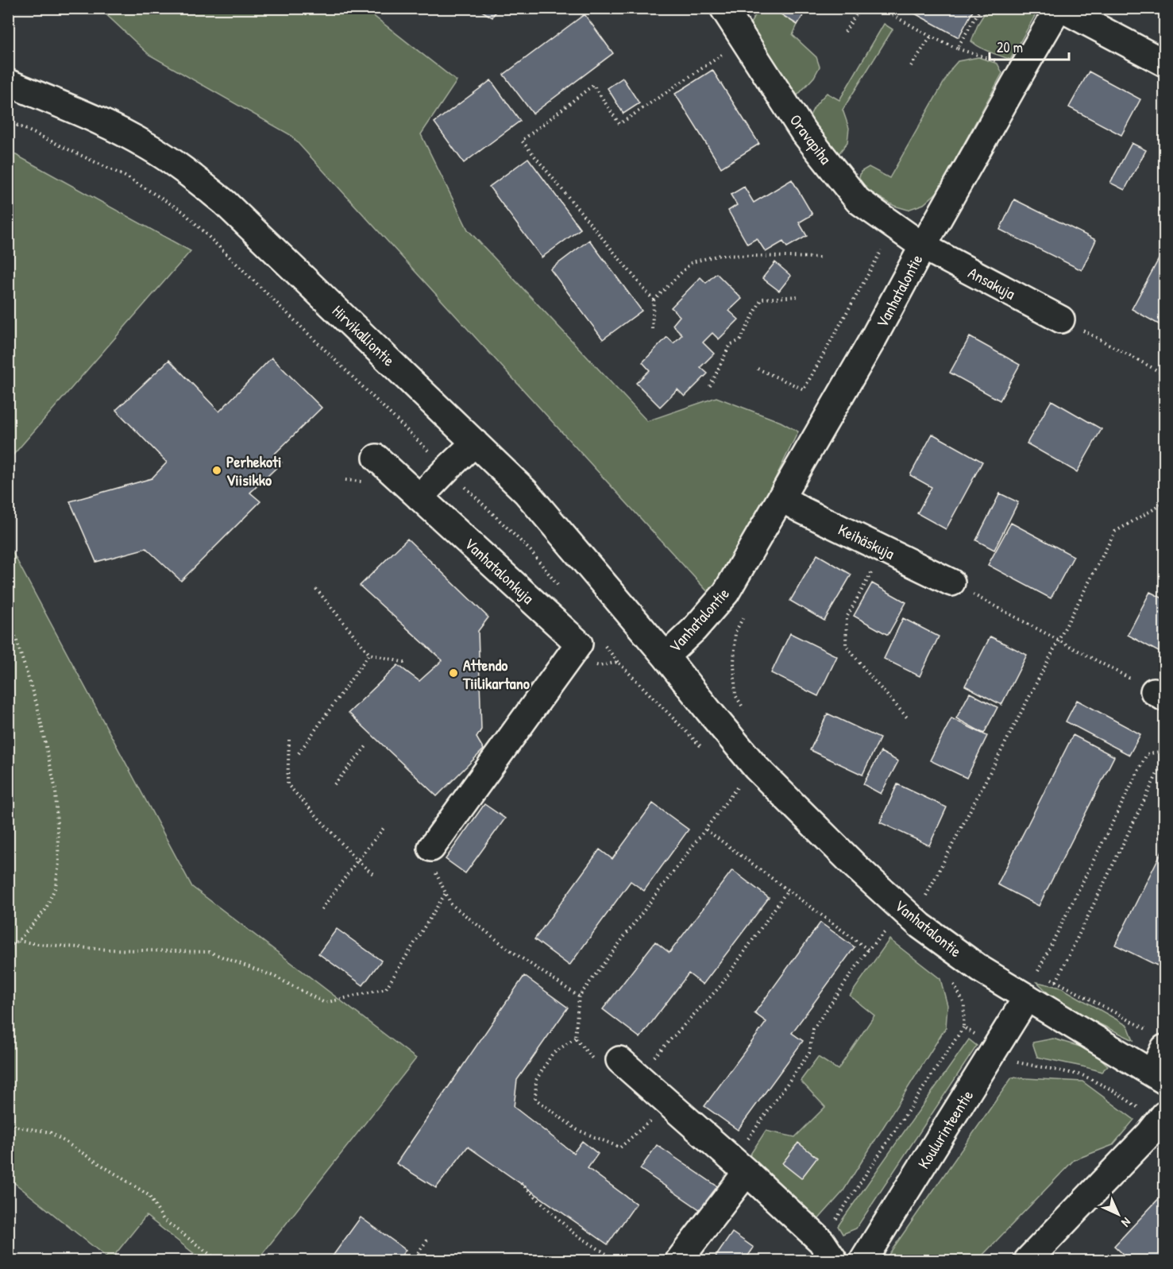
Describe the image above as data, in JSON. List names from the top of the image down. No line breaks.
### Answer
{"streets":{"street":["Oravapiha","Ansakuja","Vanhatalontie","Hirvikalliontie","Keihäskuja","Vanhatalonkuja","Koulurinteentie"]},"crossings":[["Oravapiha","Ansakuja"],["Oravapiha","Vanhatalontie"],["Ansakuja","Vanhatalontie"],["Vanhatalontie","Hirvikalliontie"],["Vanhatalontie","Keihäskuja"],["Vanhatalontie","Koulurinteentie"]],"places":["Perhekoti Viisikko","Attendo Tiilikartano"],"scale_bar":"20 m","north":"bottom right"}
